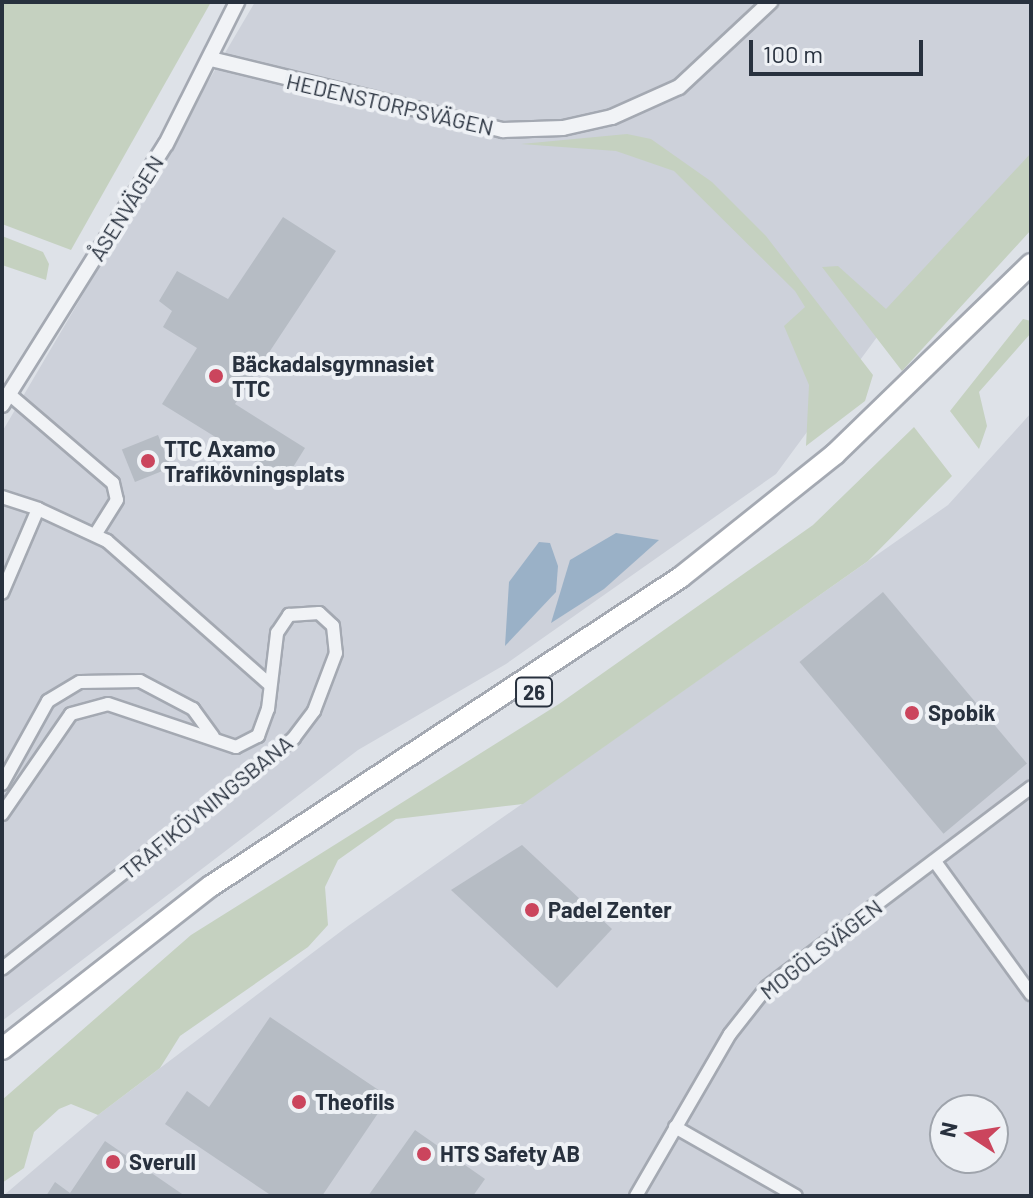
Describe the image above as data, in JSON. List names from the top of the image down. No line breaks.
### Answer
{"streets":{"highway":["26"],"street":["HEDENSTORPSVÄGEN","ÅSENVÄGEN","TRAFIKÖVNINGSBANA","MOGÖLSVÄGEN"]},"crossings":[["HEDENSTORPSVÄGEN","ÅSENVÄGEN"]],"places":["Bäckadalsgymnasiet TTC","TTC Axamo Trafikövningsplats","Spobik","Padel Zenter","Theofils","HTS Safety AB","Sverull"],"scale_bar":"100 m","north":"left"}
